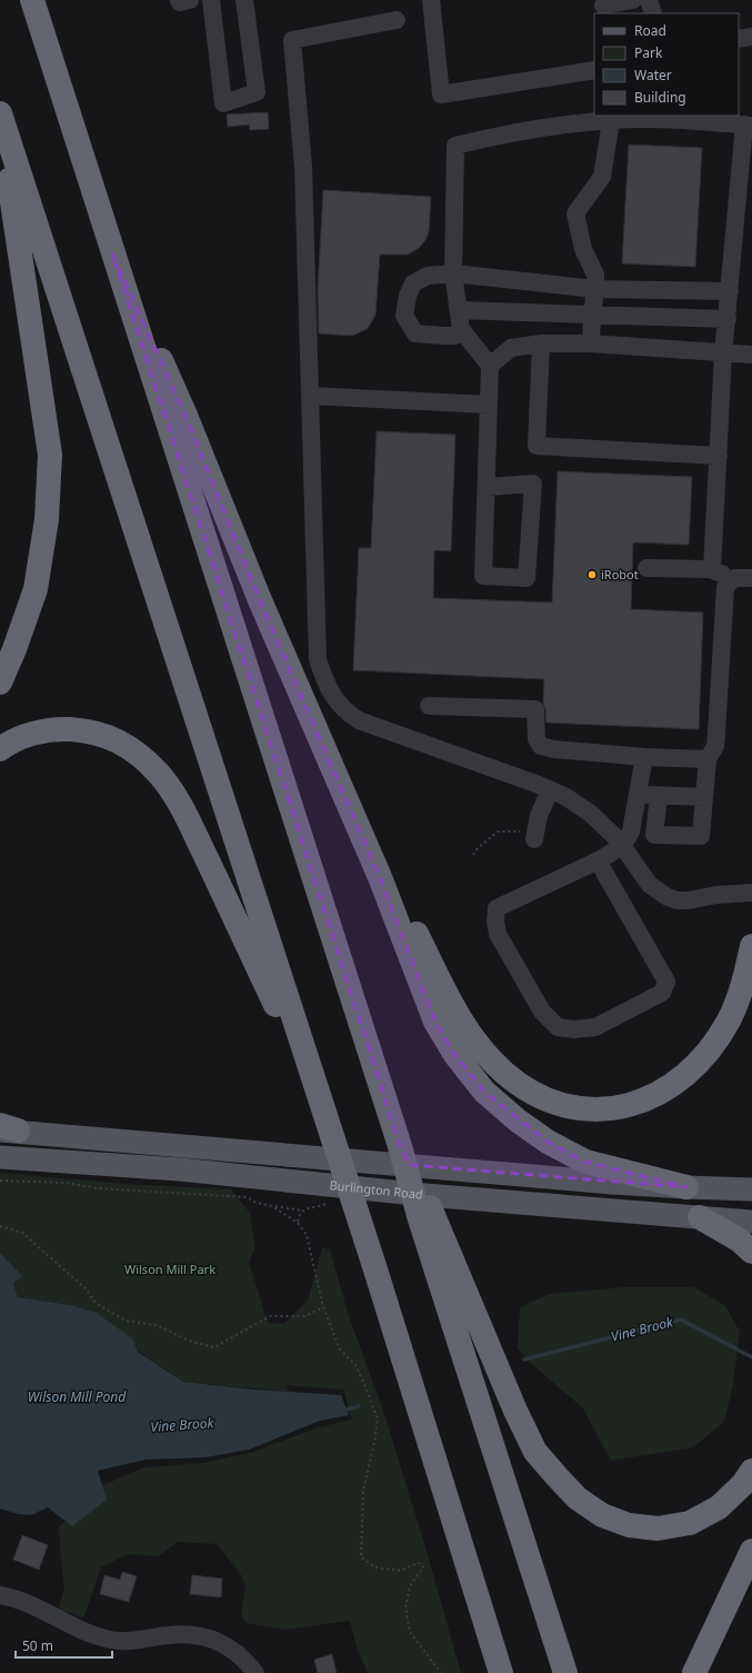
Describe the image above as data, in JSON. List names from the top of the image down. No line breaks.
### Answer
{"streets":{"main road":["Burlington Road"]},"water":["Vine Brook","Wilson Mill Pond"],"parks":["Wilson Mill Park"],"places":["iRobot"],"legend":["Road","Park","Water","Building"],"scale_bar":"50 m"}
